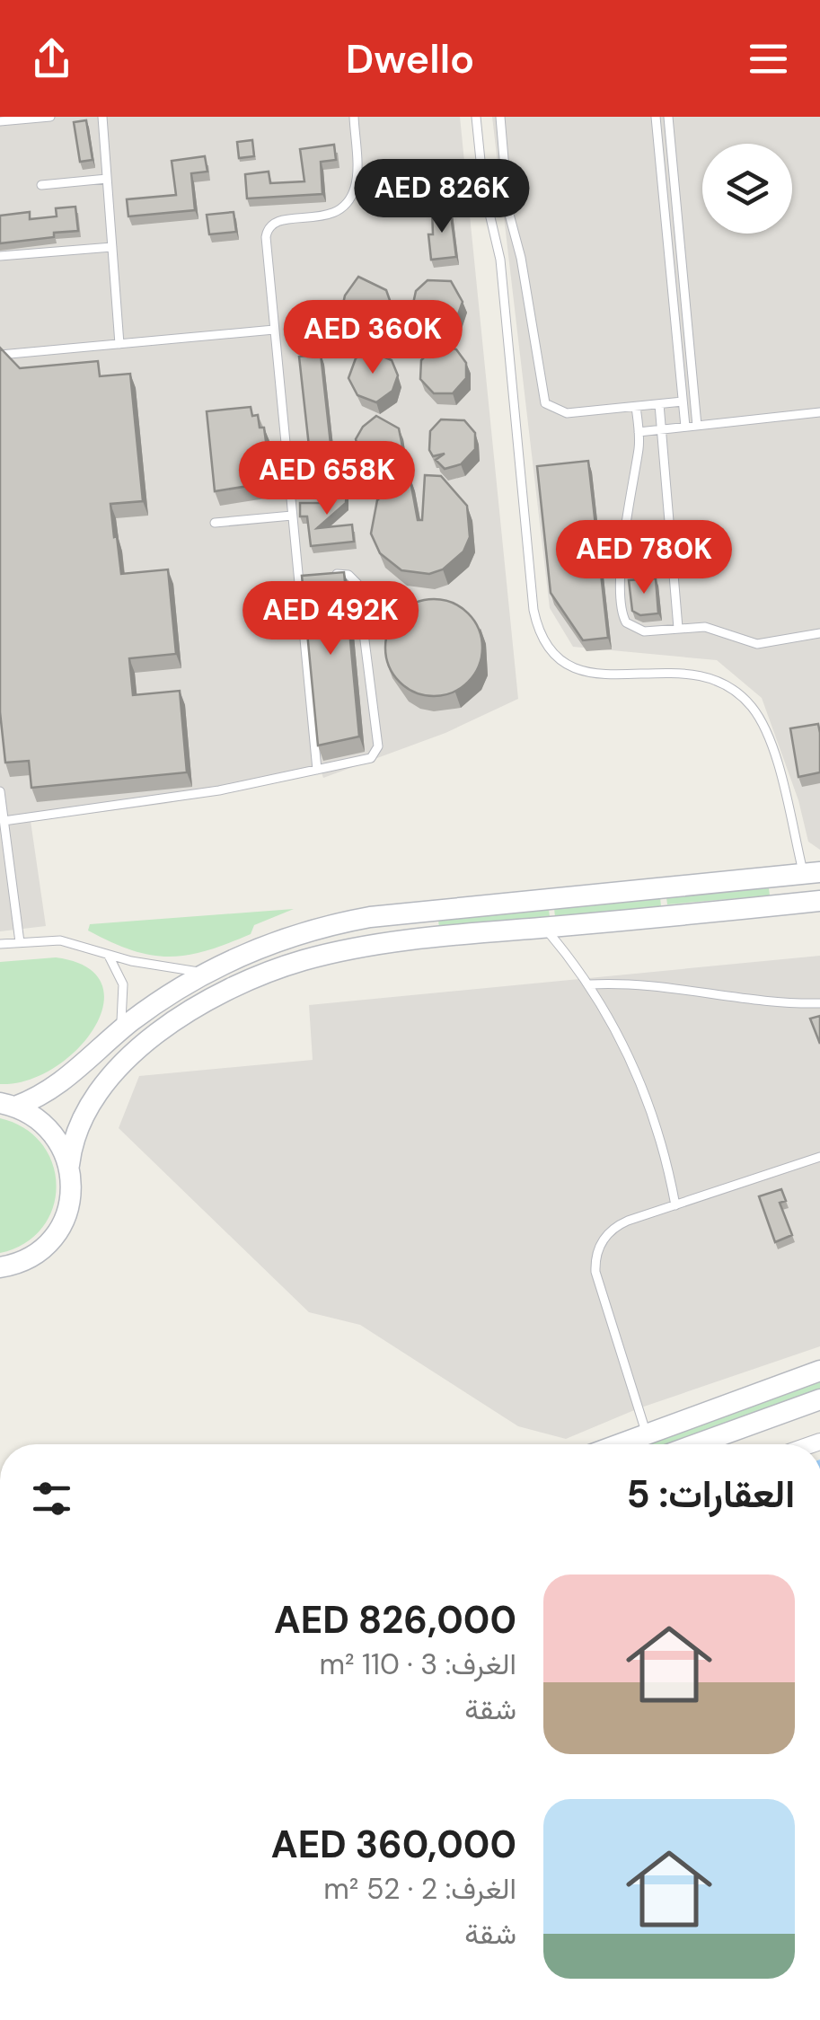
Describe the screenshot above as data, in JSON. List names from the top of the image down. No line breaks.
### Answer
{"page":{"header":"Dwello","price":["AED 826K","AED 360K","AED 658K","AED 780K","AED 492K"],"heading":"العقارات: 5","list":[{"name":"AED 826,000","note":"الغرف: 3 · 110 m² · شقة"},{"name":"AED 360,000","note":"الغرف: 2 · 52 m² · شقة"}]}}
